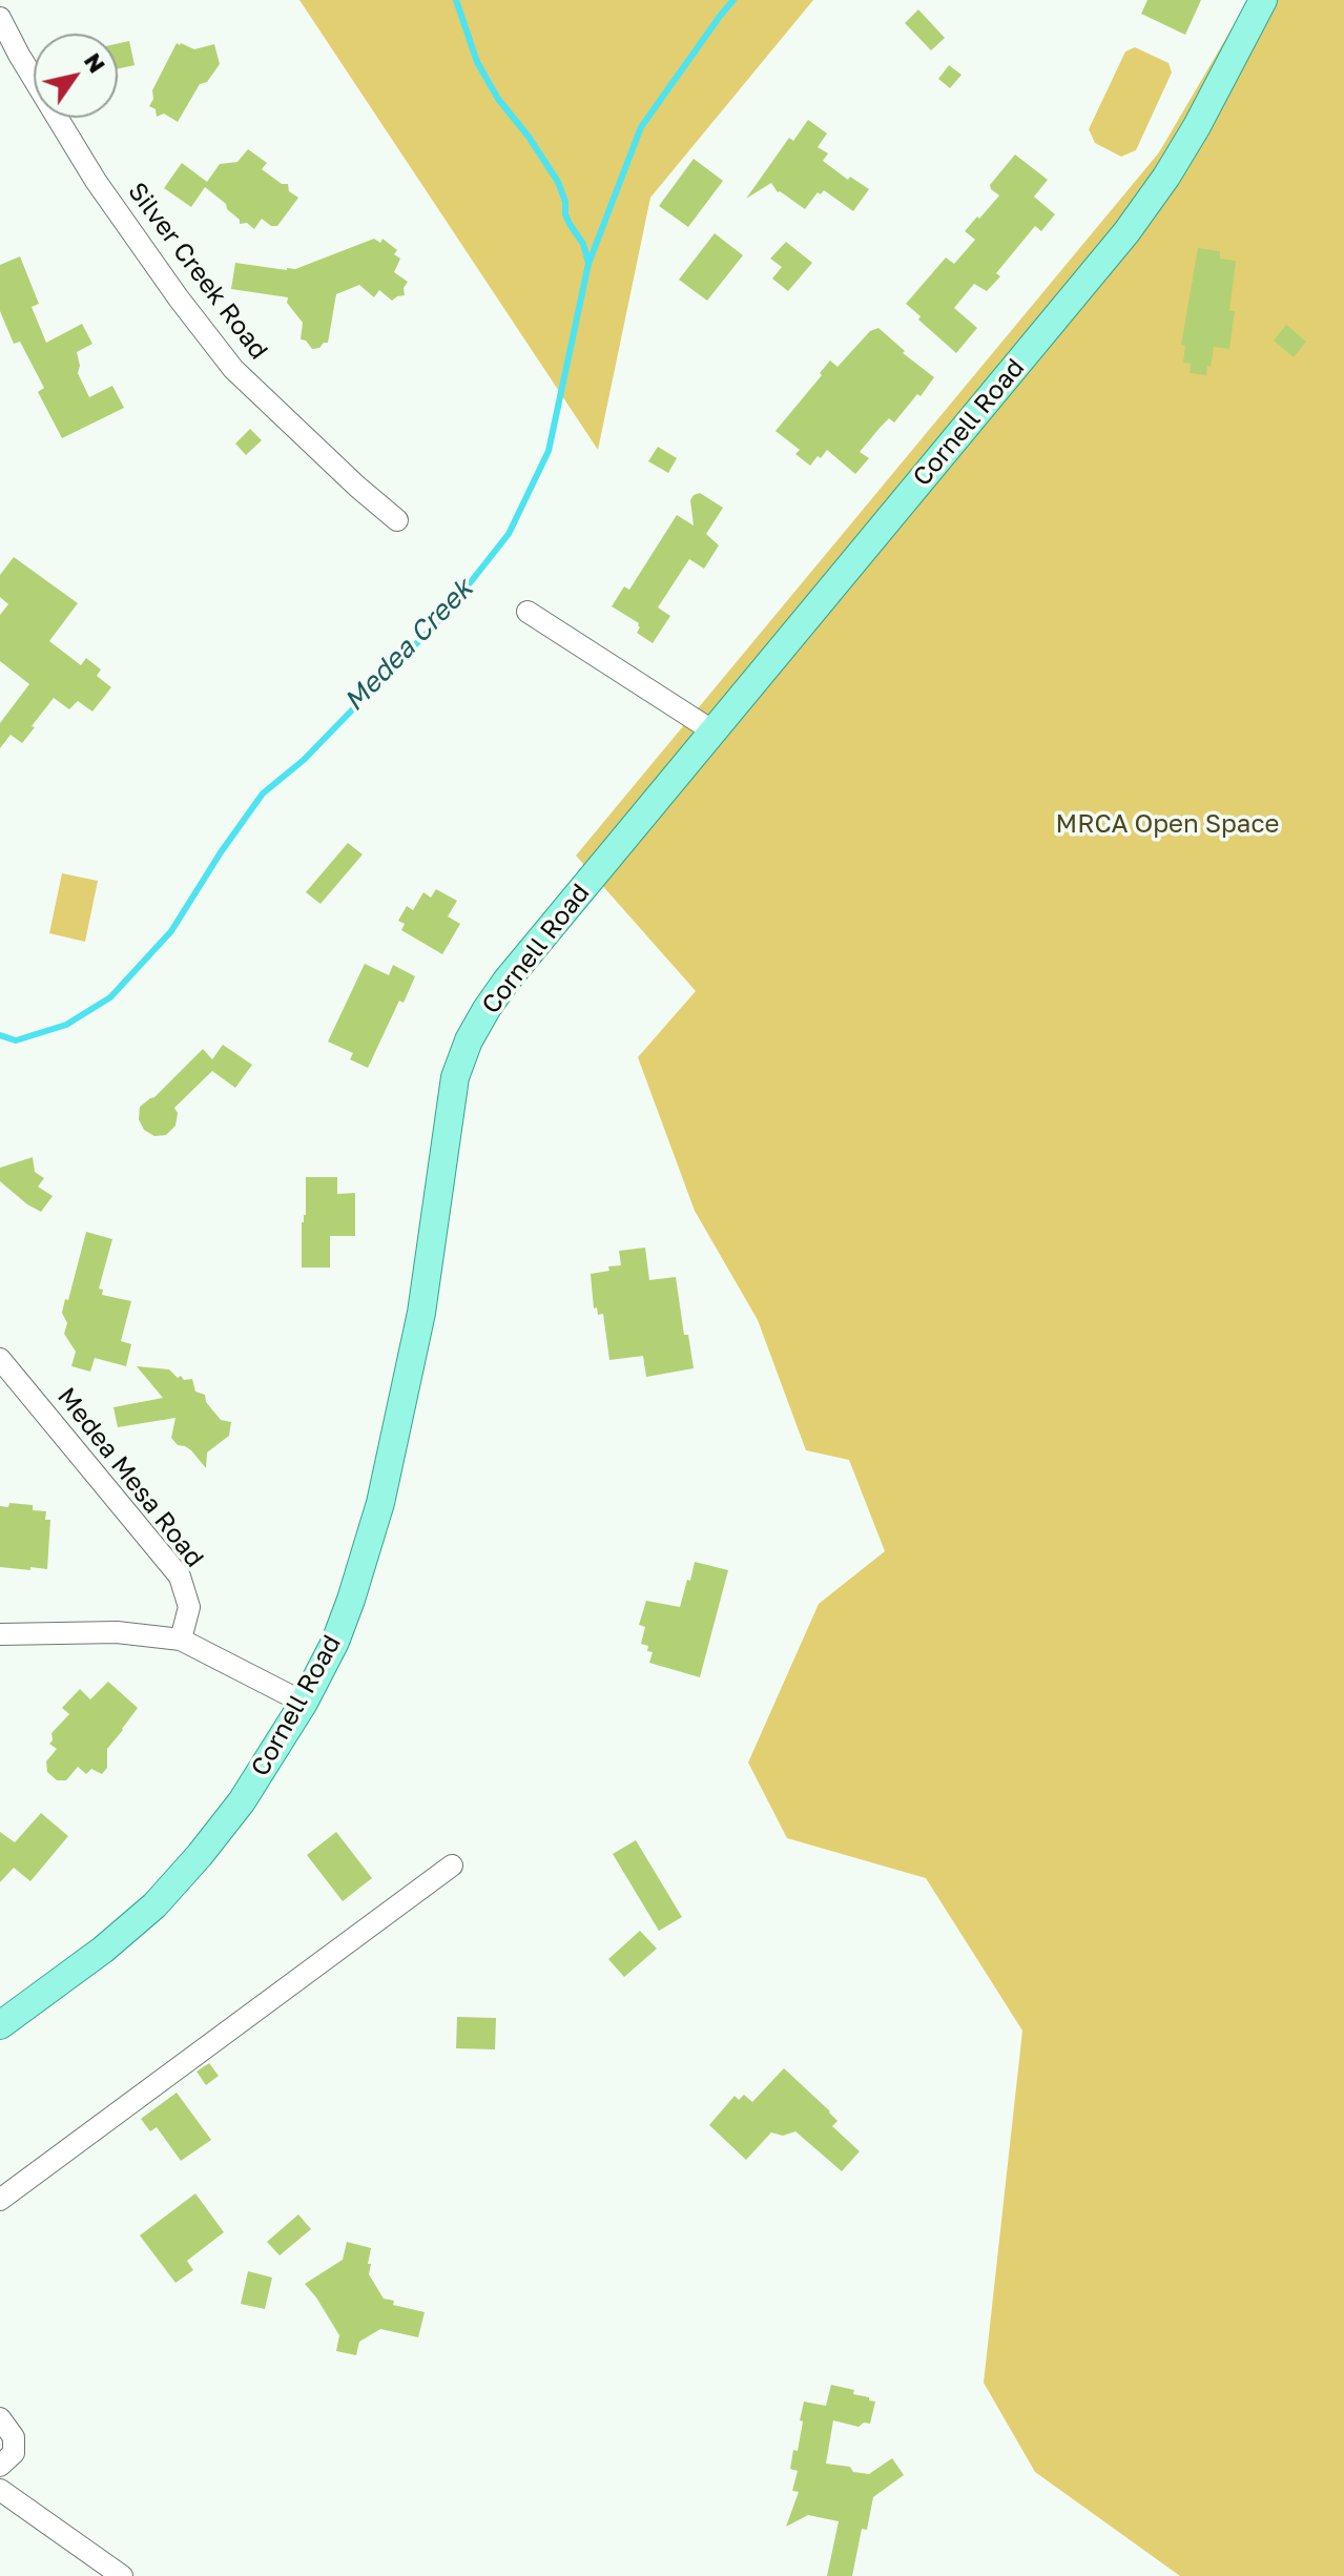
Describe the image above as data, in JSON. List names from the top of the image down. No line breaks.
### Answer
{"streets":{"main road":["Cornell Road"],"street":["Silver Creek Road","Medea Mesa Road"]},"water":["Medea Creek"],"parks":["MRCA Open Space"],"north":"top right"}
